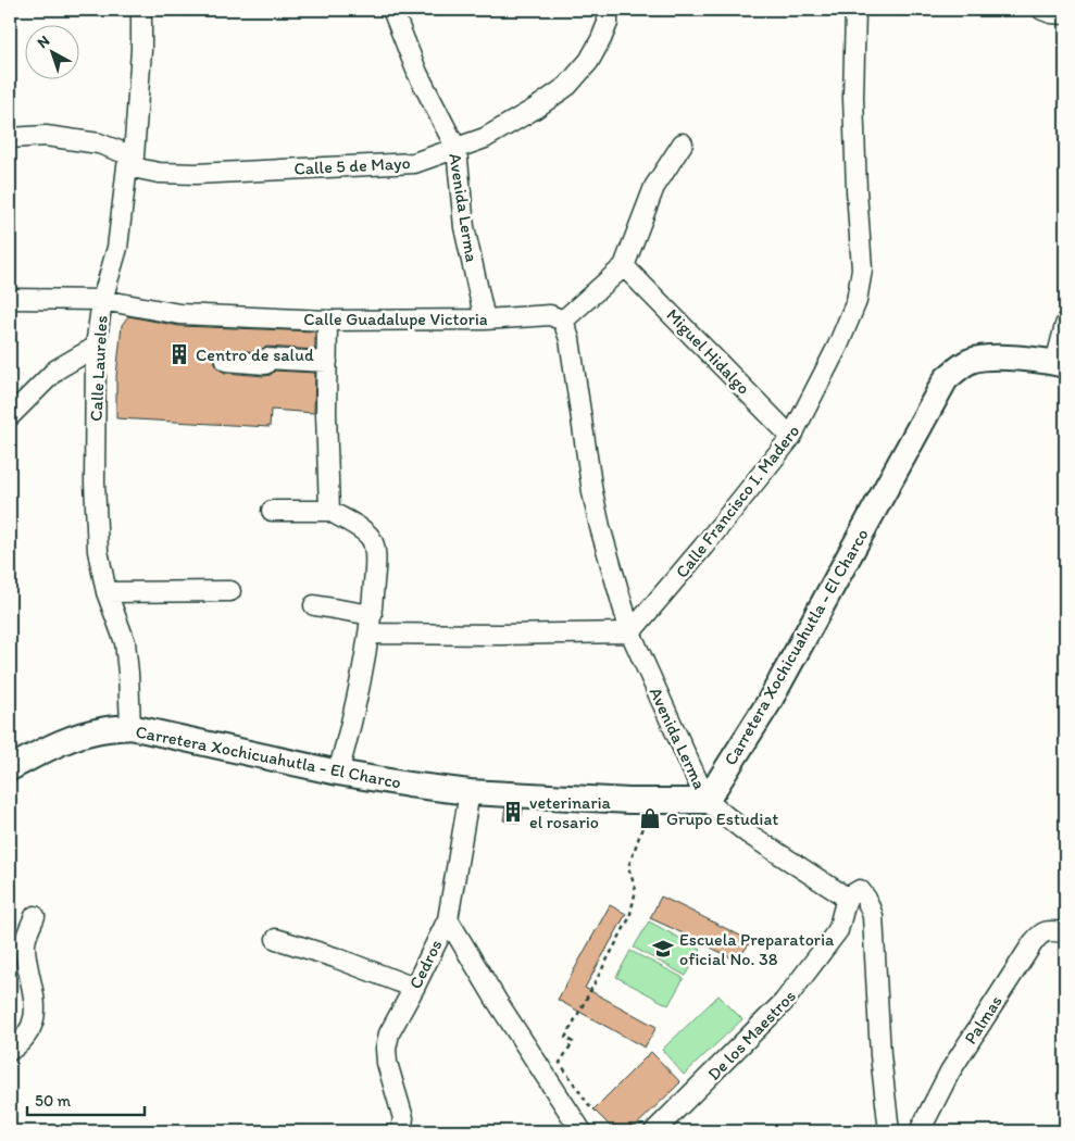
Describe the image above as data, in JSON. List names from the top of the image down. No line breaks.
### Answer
{"streets":{"main road":["Carretera Xochicuahutla - El Charco"],"street":["Calle 5 de Mayo","Avenida Lerma","Calle Guadalupe Victoria","Miguel Hidalgo","Calle Laureles","Calle Francisco I. Madero","Cedros","Palmas","De los Maestros"]},"crossings":[["Calle 5 de Mayo","Avenida Lerma"],["Calle 5 de Mayo","Calle Laureles"],["Avenida Lerma","Calle Guadalupe Victoria"],["Avenida Lerma","Calle Francisco I. Madero"],["Avenida Lerma","Carretera Xochicuahutla - El Charco"],["Avenida Lerma","De los Maestros"],["Calle Guadalupe Victoria","Calle Laureles"],["Miguel Hidalgo","Calle Francisco I. Madero"],["Calle Laureles","Carretera Xochicuahutla - El Charco"],["Carretera Xochicuahutla - El Charco","Cedros"]],"places":{"building":["Centro de salud","veterinaria el rosario"],"shop":["Grupo Estudiat"],"school or university":["Escuela Preparatoria oficial No. 38"]},"scale_bar":"50 m","north":"top left"}
